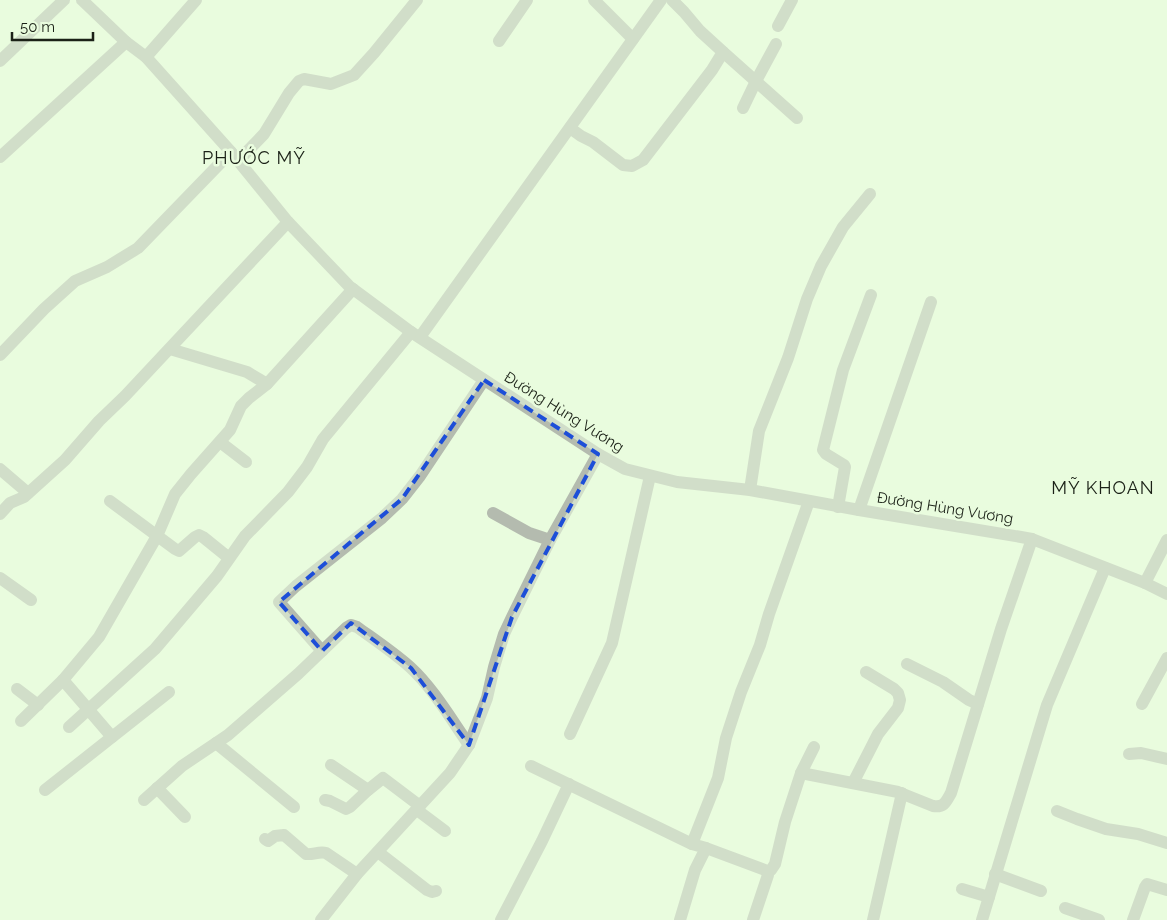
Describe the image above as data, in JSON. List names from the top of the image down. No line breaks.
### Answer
{"streets":{"street":["Đường Hùng Vương"]},"districts":["PHƯỚC MỸ","MỸ KHOAN"],"scale_bar":"50 m"}
